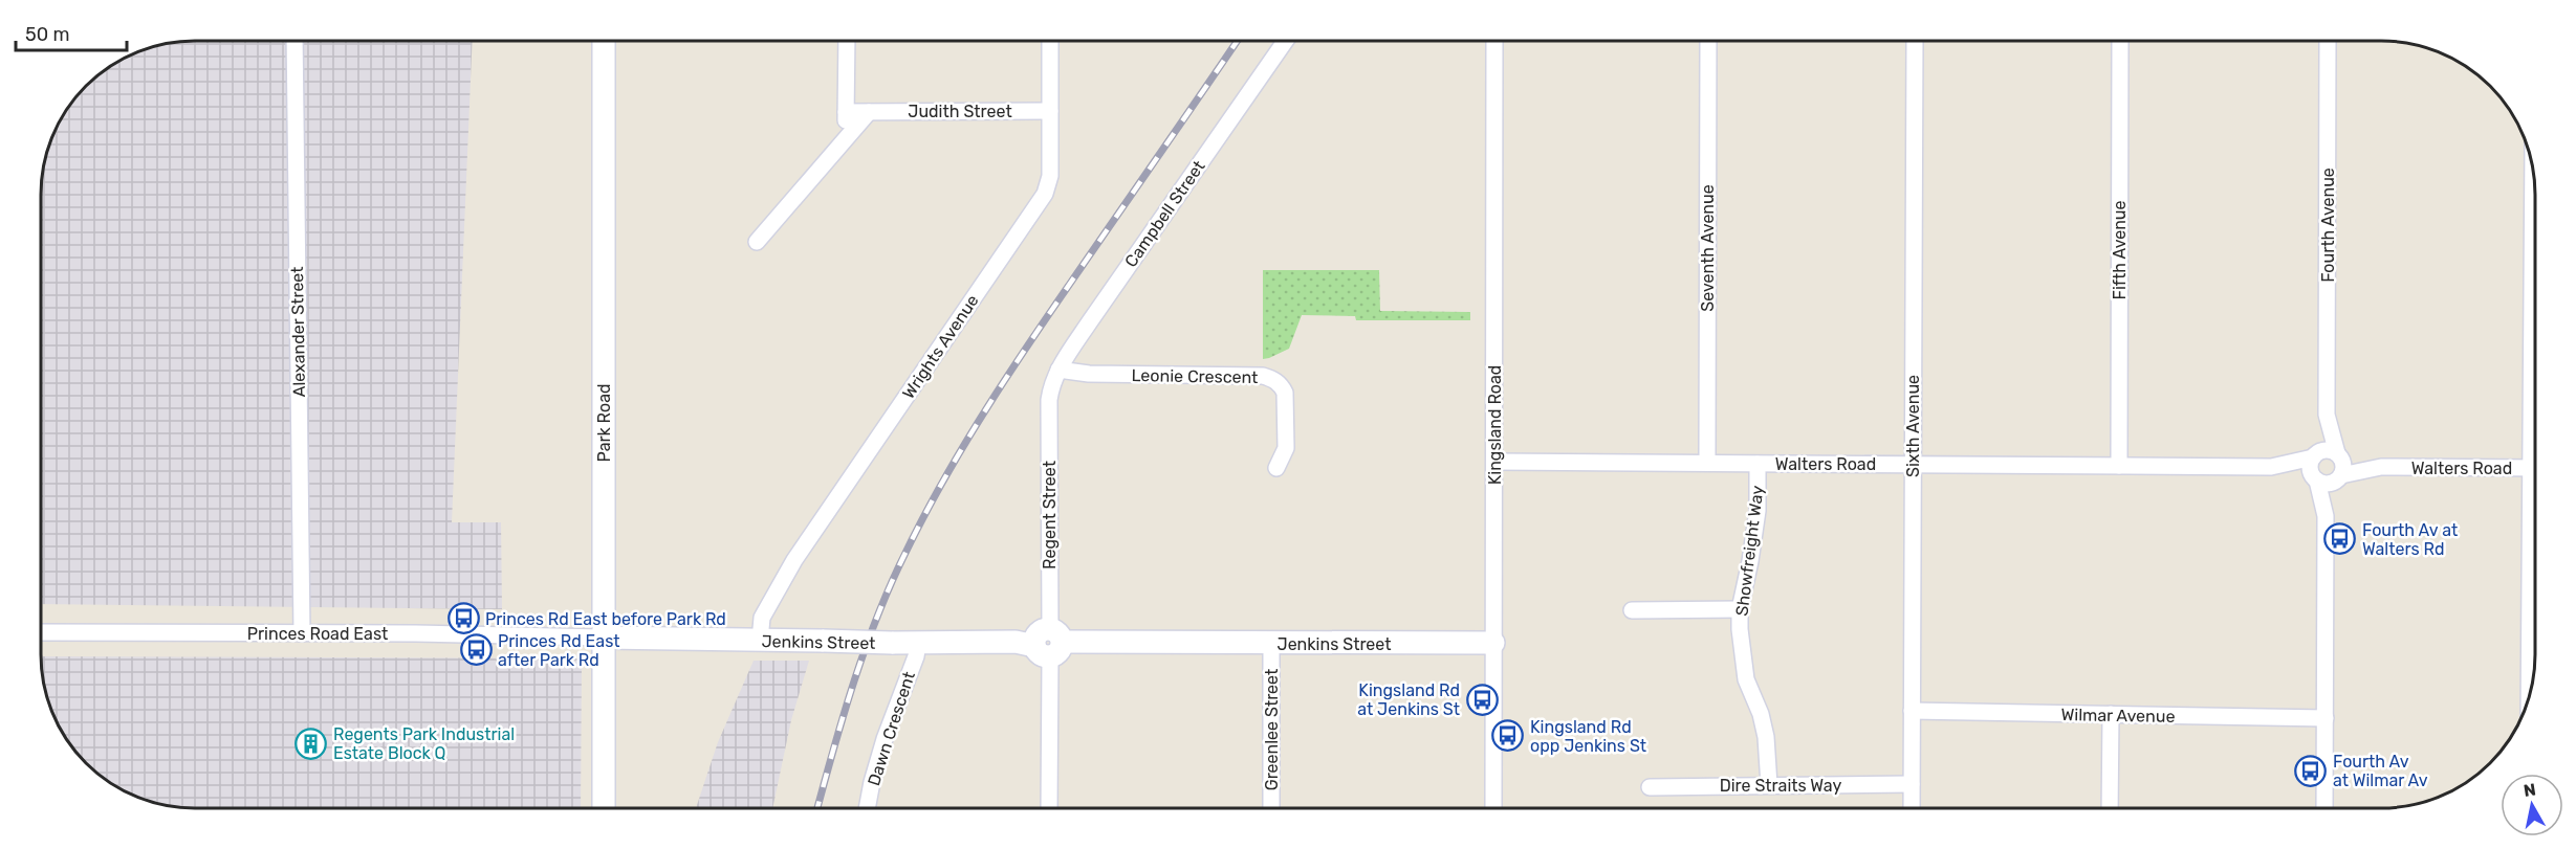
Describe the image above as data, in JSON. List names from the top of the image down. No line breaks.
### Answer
{"streets":{"street":["Judith Street","Campbell Street","Fourth Avenue","Seventh Avenue","Fifth Avenue","Alexander Street","Wrights Avenue","Leonie Crescent","Park Road","Kingsland Road","Sixth Avenue","Walters Road","Regent Street","Showfreight Way","Princes Road East","Jenkins Street","Wilmar Avenue","Dawn Crescent","Greenlee Street","Dire Straits Way"]},"crossings":[["Judith Street","Wrights Avenue"],["Campbell Street","Leonie Crescent"],["Campbell Street","Regent Street"],["Fourth Avenue","Walters Road"],["Seventh Avenue","Walters Road"],["Fifth Avenue","Walters Road"],["Alexander Street","Princes Road East"],["Wrights Avenue","Jenkins Street"],["Park Road","Princes Road East"],["Park Road","Jenkins Street"],["Kingsland Road","Walters Road"],["Kingsland Road","Jenkins Street"],["Sixth Avenue","Walters Road"],["Sixth Avenue","Wilmar Avenue"],["Sixth Avenue","Dire Straits Way"],["Walters Road","Showfreight Way"],["Regent Street","Jenkins Street"],["Showfreight Way","Dire Straits Way"],["Princes Road East","Jenkins Street"],["Jenkins Street","Dawn Crescent"],["Jenkins Street","Greenlee Street"]],"places":{"bus stop":["Fourth Av at Walters Rd","Princes Rd East before Park Rd","Princes Rd East after Park Rd","Kingsland Rd at Jenkins St","Kingsland Rd opp Jenkins St","Fourth Av at Wilmar Av"],"building":["Regents Park Industrial Estate Block Q"]},"scale_bar":"50 m","north":"top"}
